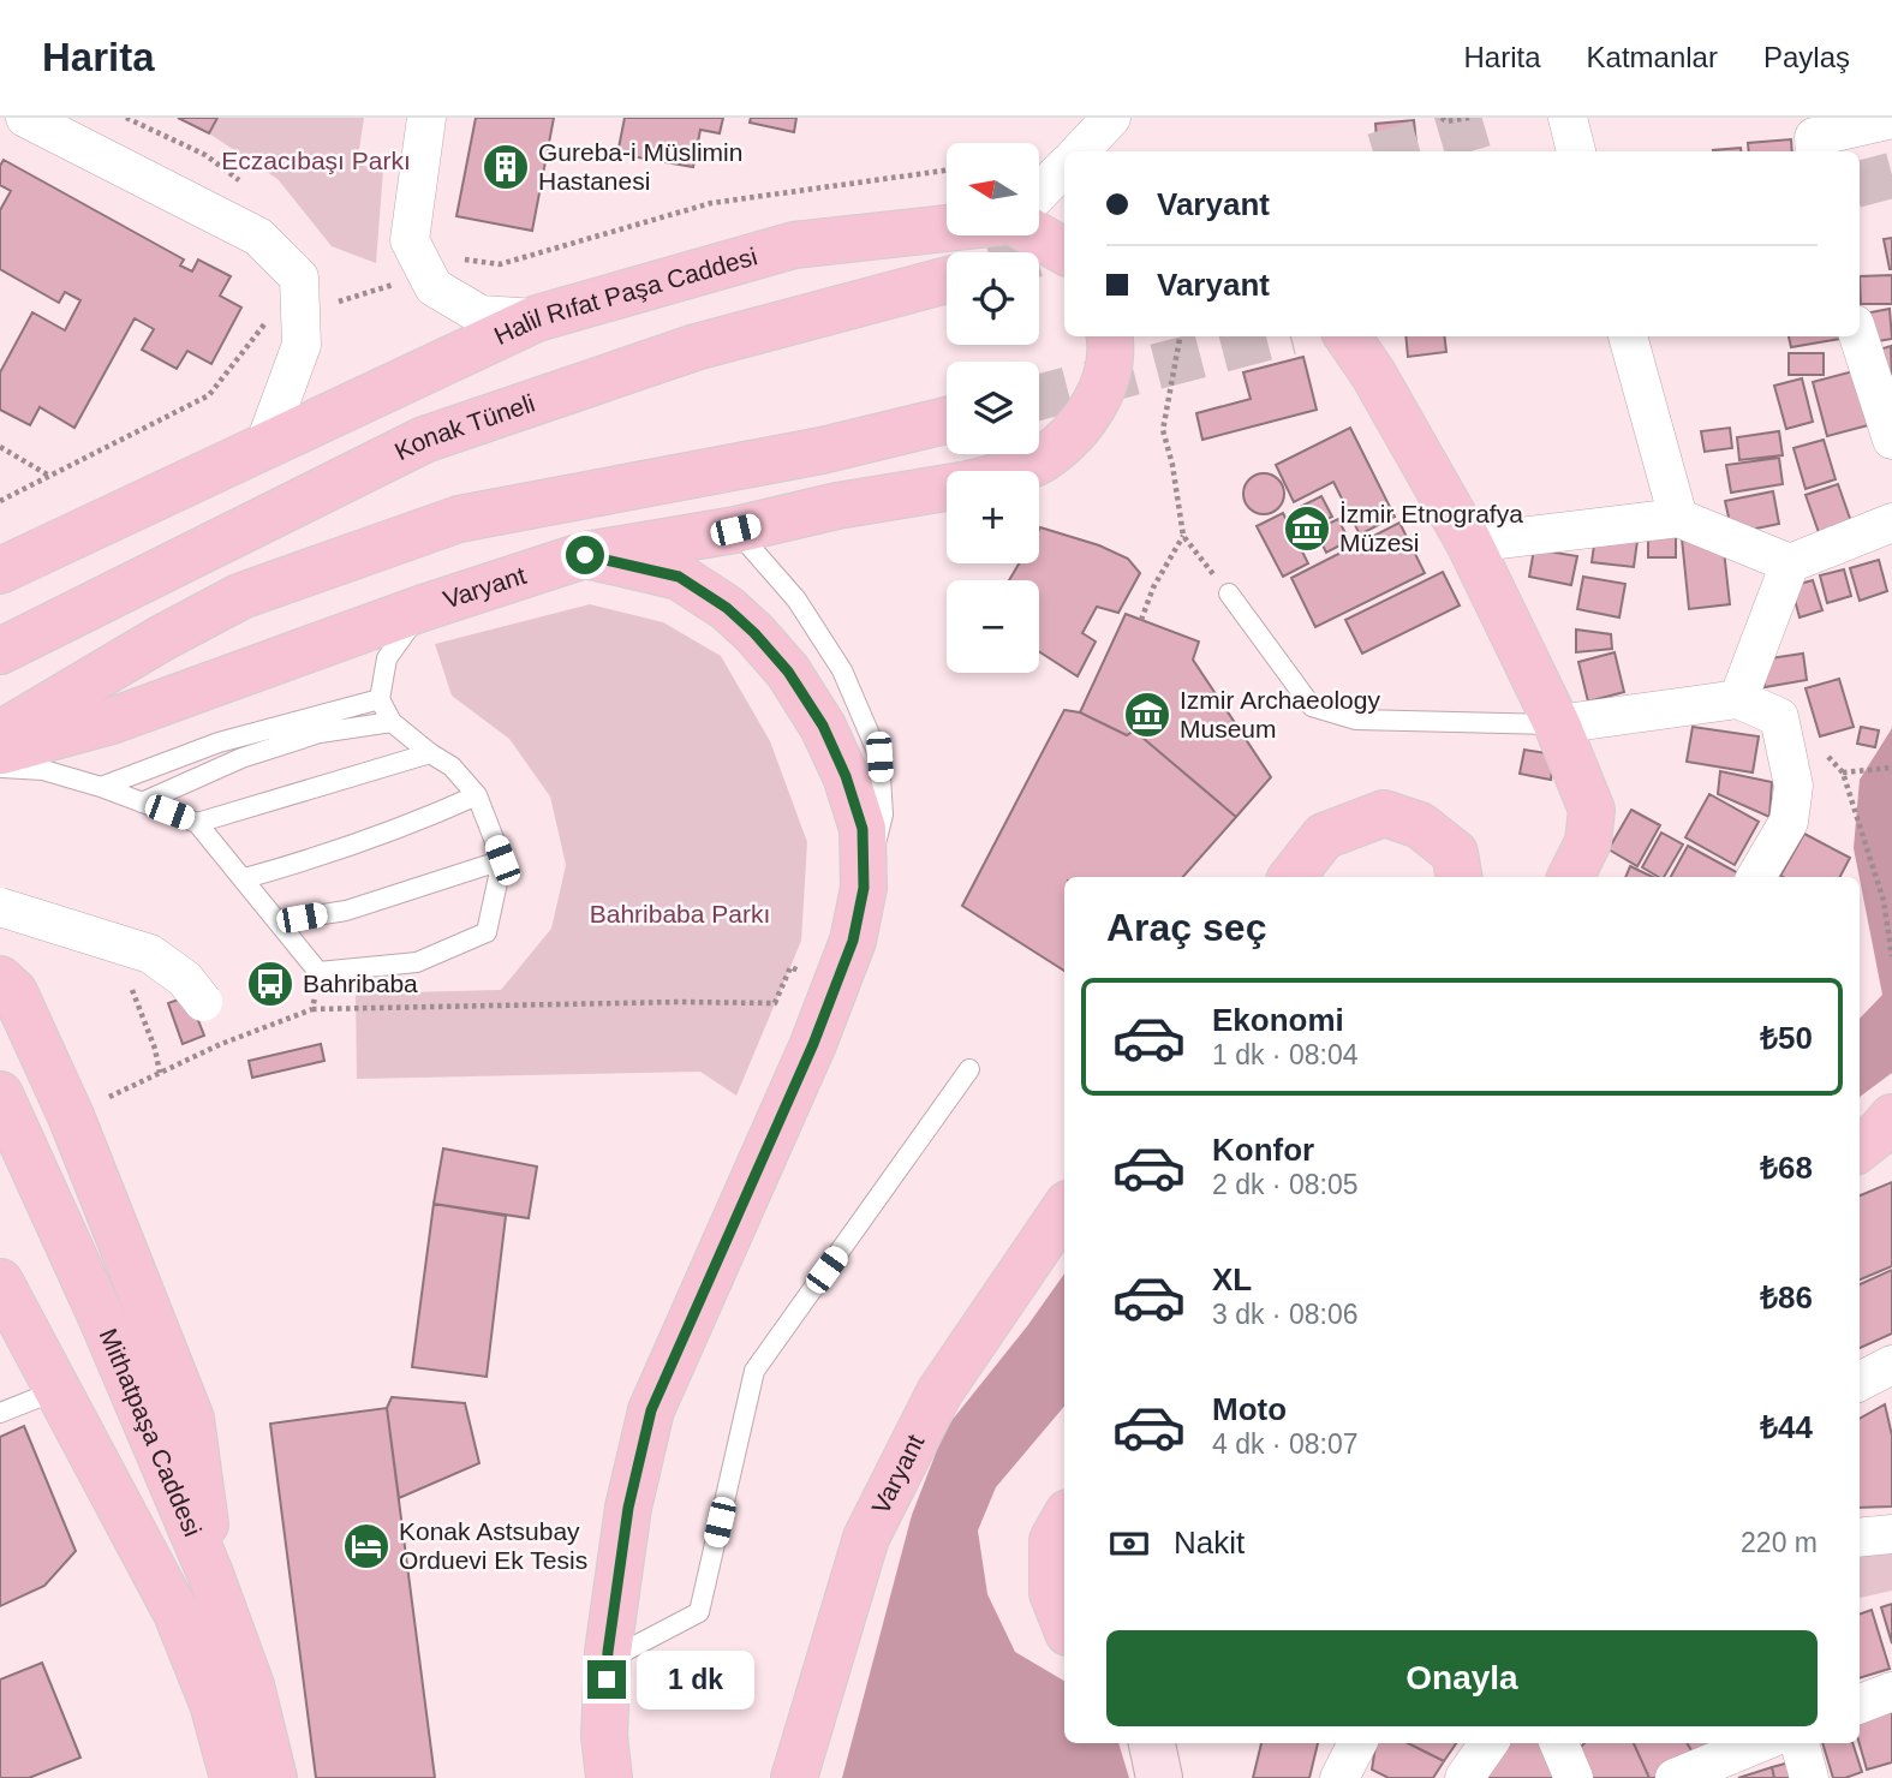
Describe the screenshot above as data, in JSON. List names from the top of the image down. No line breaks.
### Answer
{"streets":{"main road":["Halil Rıfat Paşa Caddesi","Konak Tüneli","Varyant","Mithatpaşa Caddesi"]},"parks":["Eczacıbaşı Parkı","Bahribaba Parkı"],"places":{"building":["Gureba-i Müslimin Hastanesi"],"museum":["İzmir Etnografya Müzesi","Izmir Archaeology Museum"],"bus stop":["Bahribaba"],"hotel":["Konak Astsubay Orduevi Ek Tesis"]},"north":"left","page":{"header":"Harita","nav":["Harita","Katmanlar","Paylaş"],"map_buttons":["+","−"],"banner":["Varyant","Varyant"],"heading":"Araç seç","list":[{"name":"Ekonomi","note":"1 dk · 08:04","value":"₺50"},{"name":"Konfor","note":"2 dk · 08:05","value":"₺68"},{"name":"XL","note":"3 dk · 08:06","value":"₺86"},{"name":"Moto","note":"4 dk · 08:07","value":"₺44"}],"pay":["Nakit","220 m"],"buttons":"Onayla","bubble":"1 dk"}}
